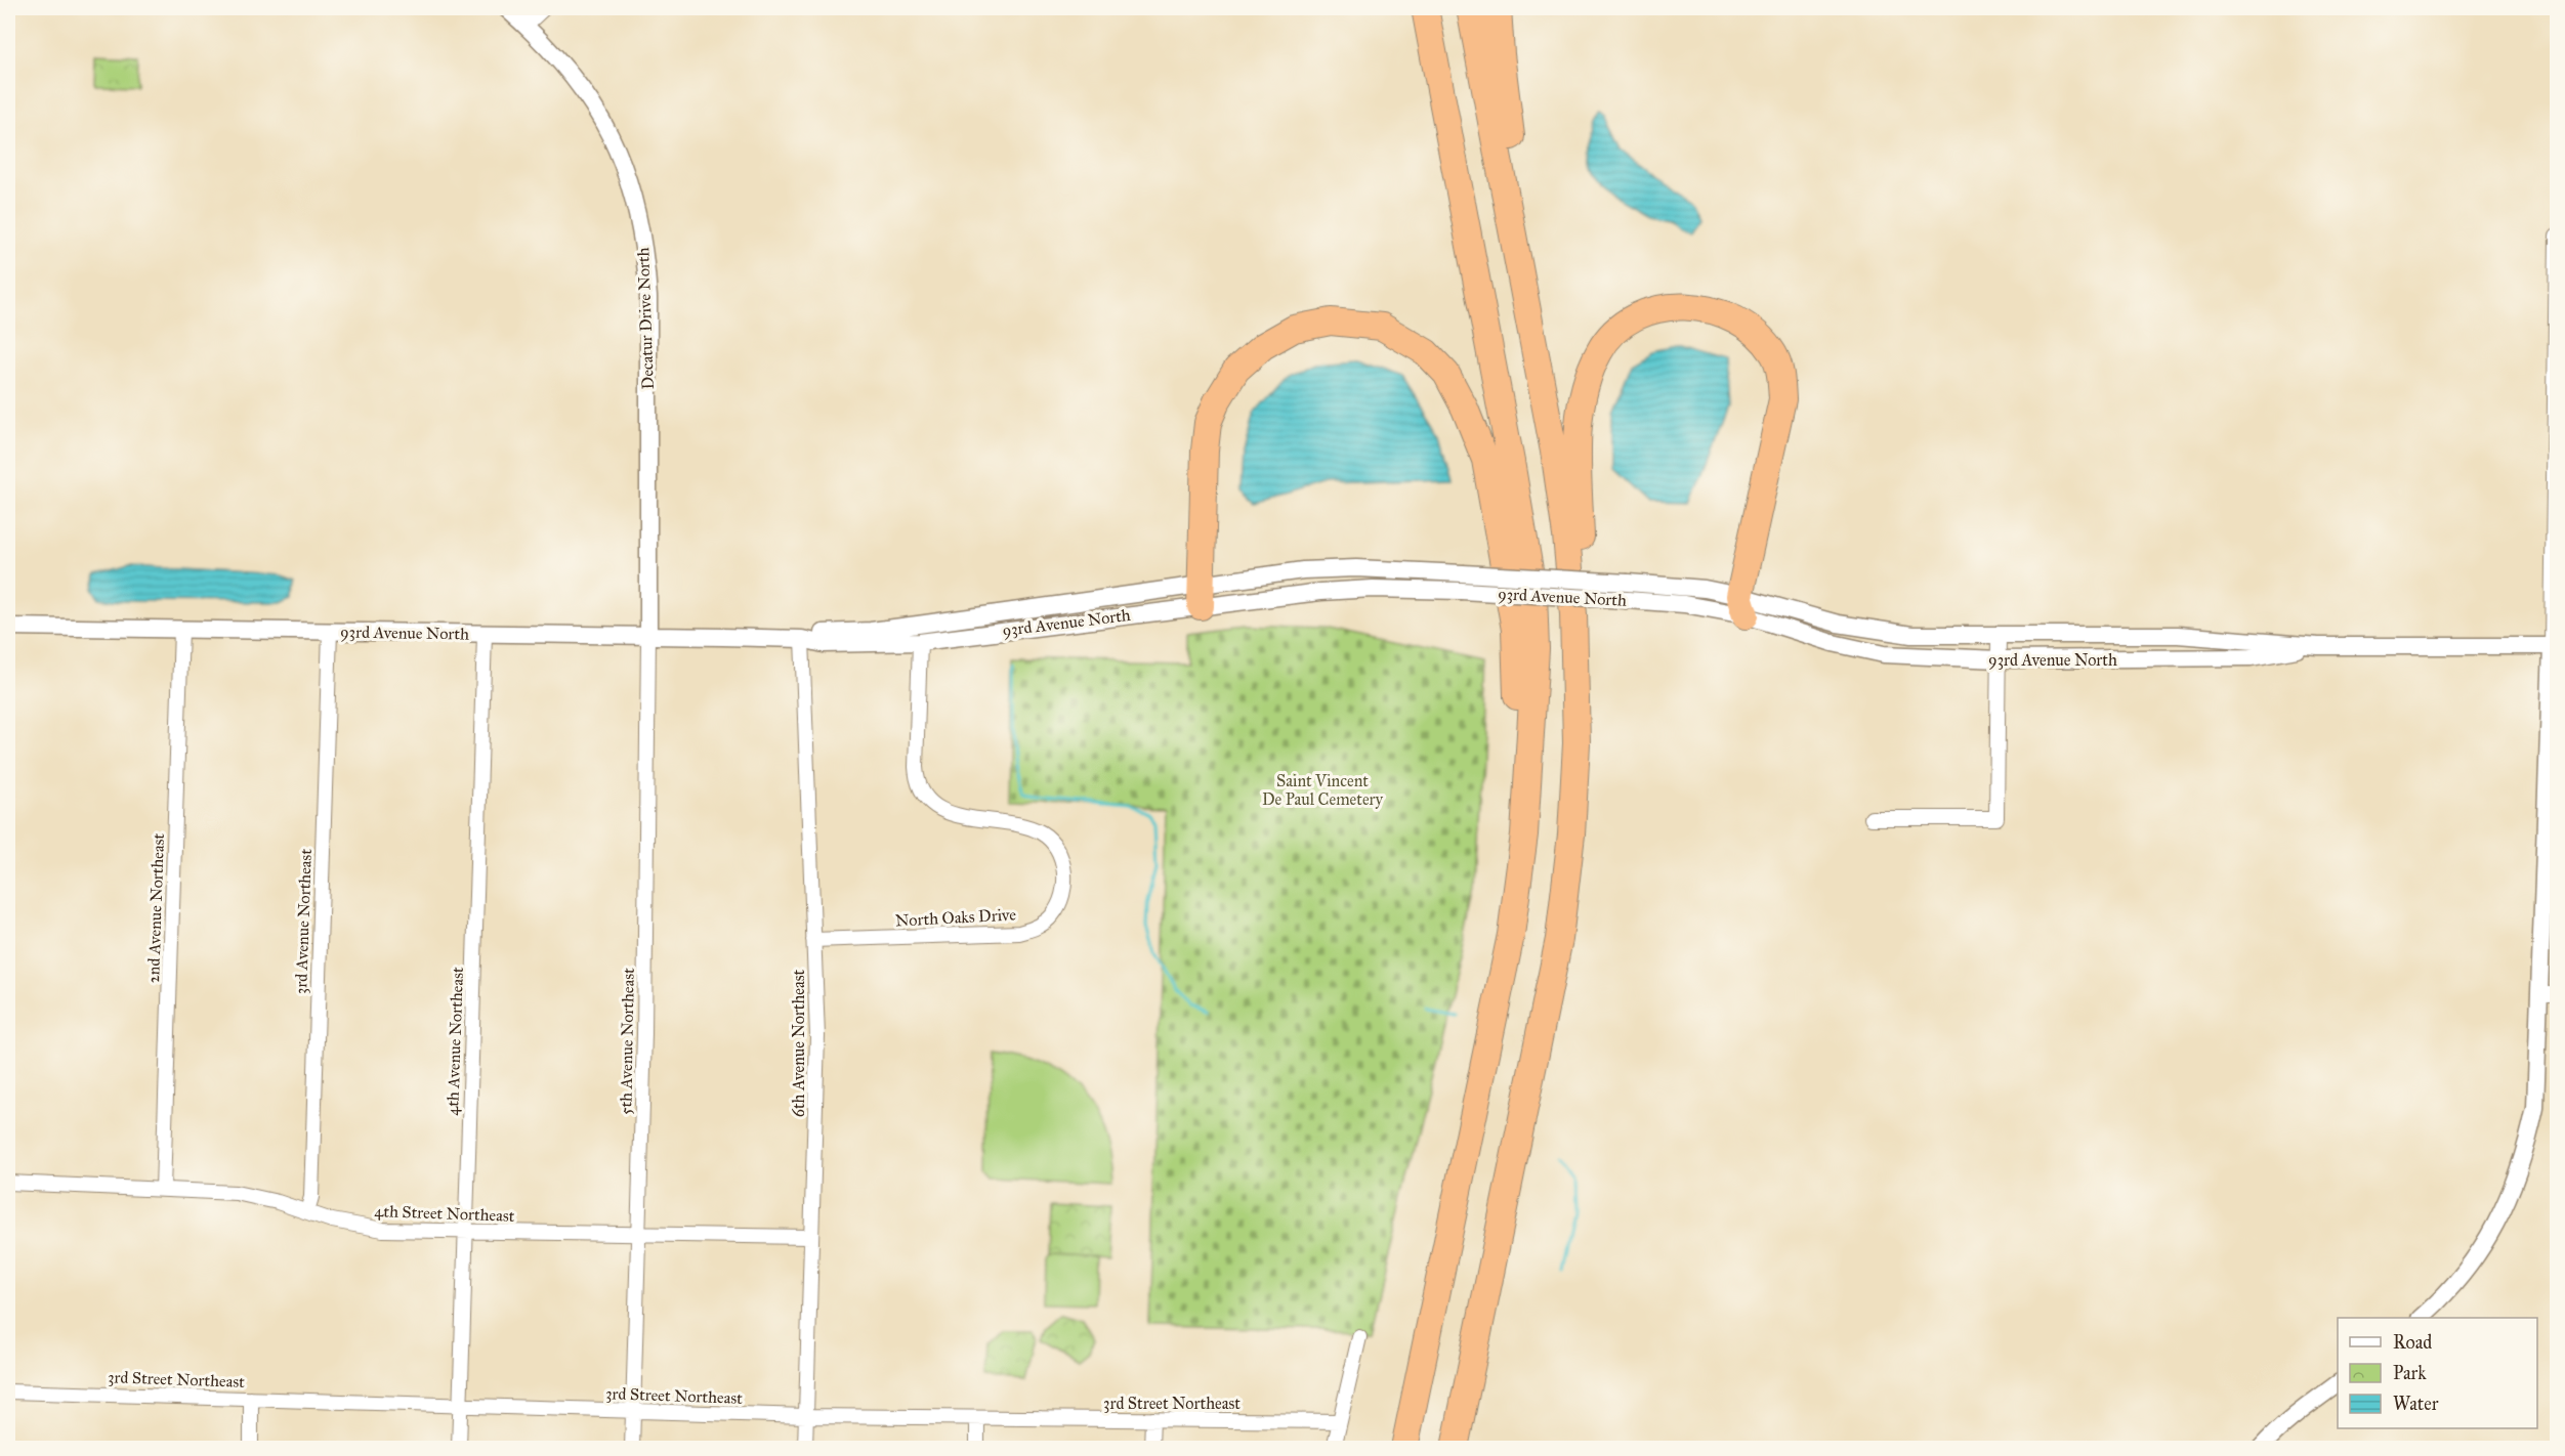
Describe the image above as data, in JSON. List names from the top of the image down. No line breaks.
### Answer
{"streets":{"street":["Decatur Drive North","93rd Avenue North","2nd Avenue Northeast","North Oaks Drive","3rd Avenue Northeast","4th Avenue Northeast","5th Avenue Northeast","6th Avenue Northeast","4th Street Northeast","3rd Street Northeast"]},"crossings":[["Decatur Drive North","93rd Avenue North"],["Decatur Drive North","5th Avenue Northeast"],["93rd Avenue North","2nd Avenue Northeast"],["93rd Avenue North","North Oaks Drive"],["93rd Avenue North","3rd Avenue Northeast"],["93rd Avenue North","4th Avenue Northeast"],["93rd Avenue North","5th Avenue Northeast"],["93rd Avenue North","6th Avenue Northeast"],["2nd Avenue Northeast","4th Street Northeast"],["North Oaks Drive","6th Avenue Northeast"],["3rd Avenue Northeast","4th Street Northeast"],["4th Avenue Northeast","4th Street Northeast"],["4th Avenue Northeast","3rd Street Northeast"],["5th Avenue Northeast","4th Street Northeast"],["5th Avenue Northeast","3rd Street Northeast"],["6th Avenue Northeast","4th Street Northeast"],["6th Avenue Northeast","3rd Street Northeast"]],"parks":["Saint Vincent De Paul Cemetery"],"legend":["Road","Park","Water"]}
